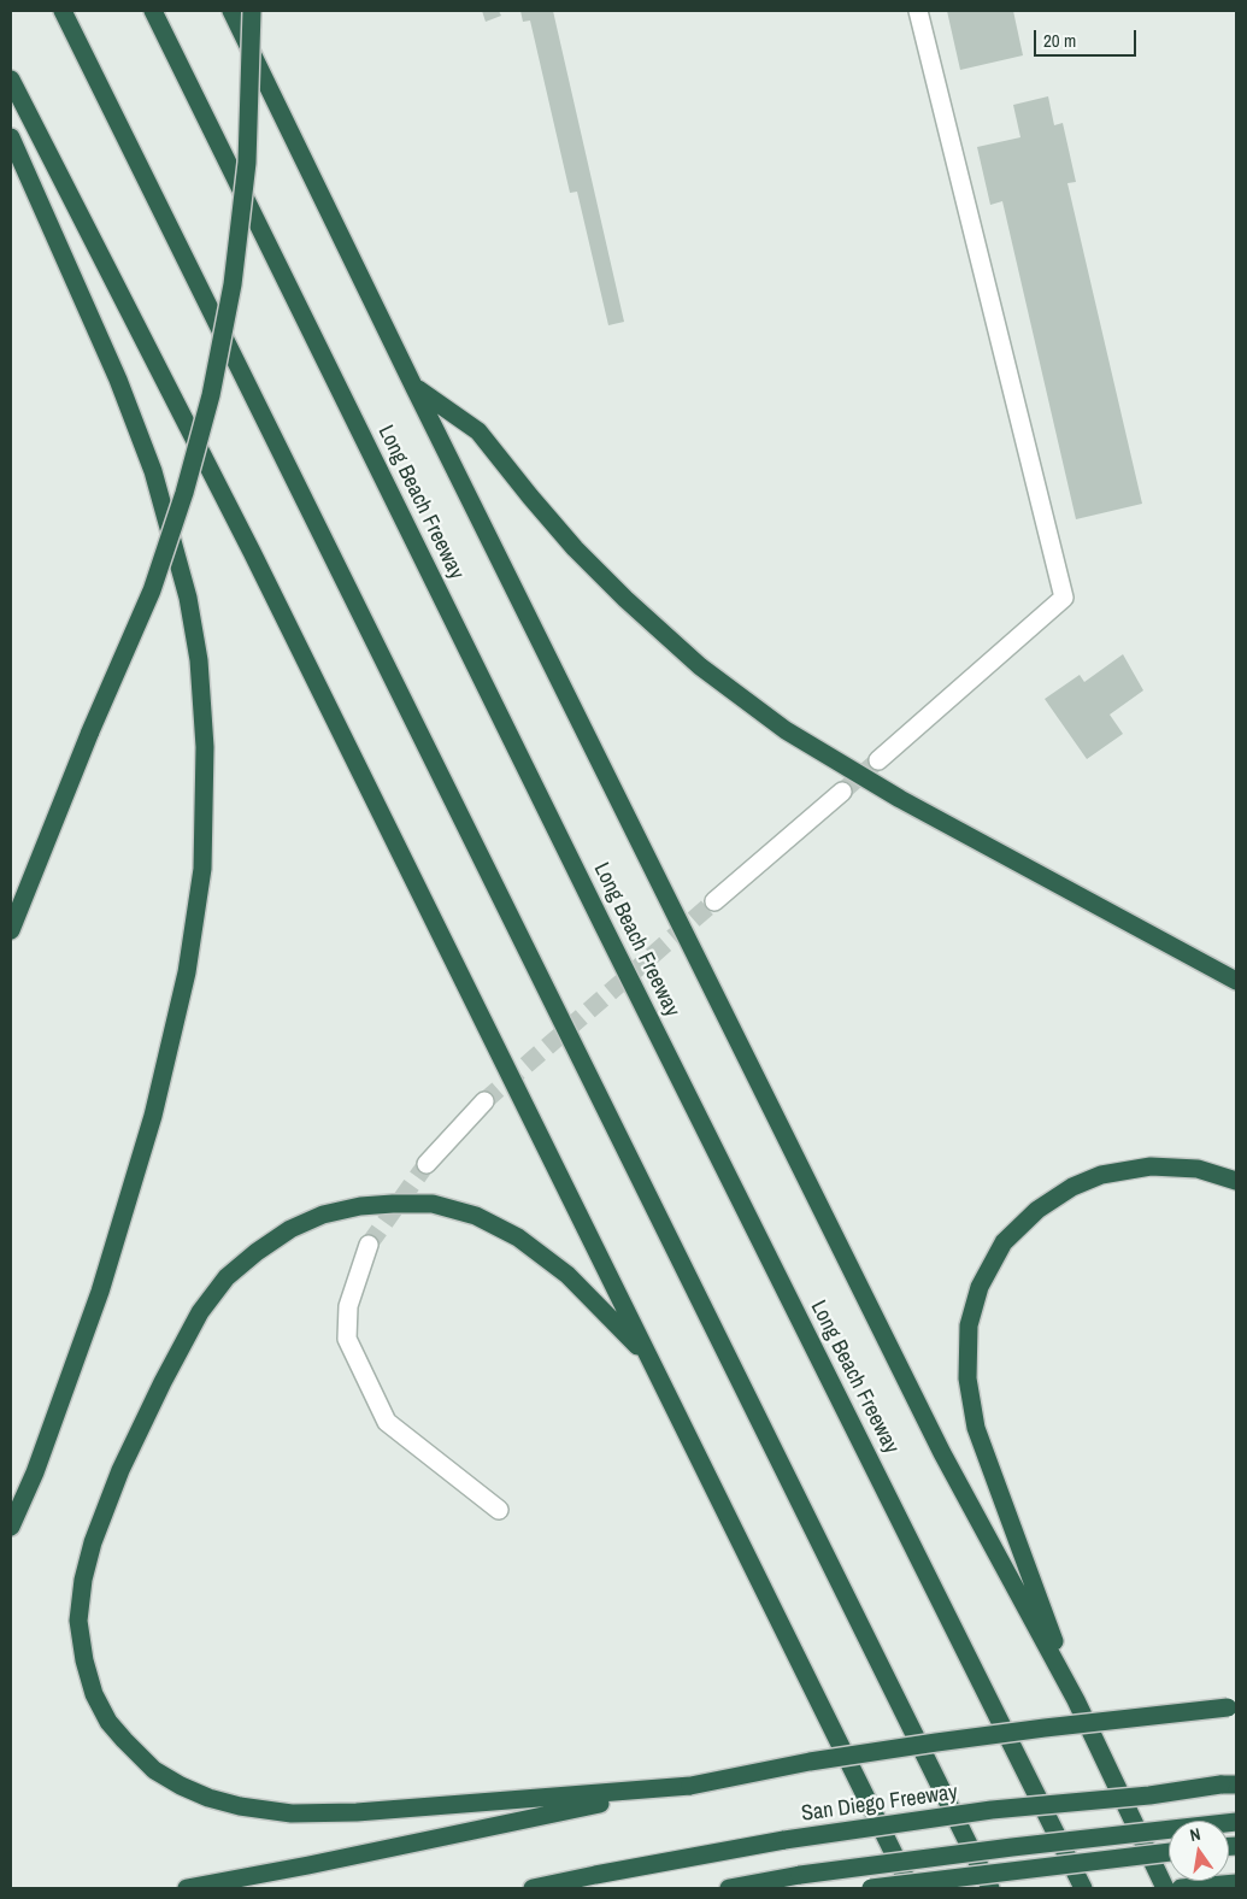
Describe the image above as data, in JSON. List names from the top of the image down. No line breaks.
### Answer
{"streets":{"highway":["Long Beach Freeway","San Diego Freeway"]},"scale_bar":"20 m","north":"top"}
